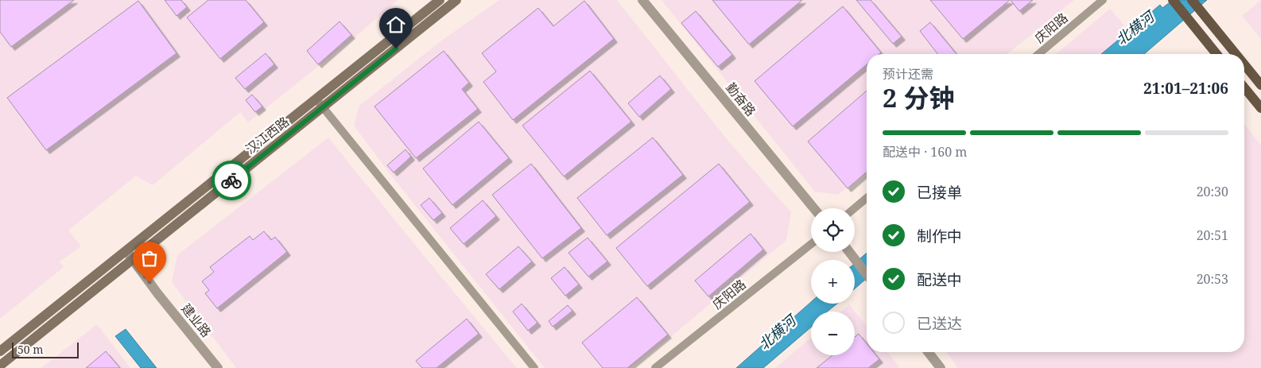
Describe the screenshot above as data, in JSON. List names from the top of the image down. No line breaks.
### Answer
{"streets":{"main road":["汉江西路"],"street":["庆阳路","勤奋路","建业路"]},"crossings":[["汉江西路","建业路"]],"water":["北横河"],"scale_bar":"50 m","page":{"heading":["2 分钟","预计还需","21:01–21:06"],"bar":"配送中 · 160 m","list":[["已接单","20:30"],["制作中","20:51"],["配送中","20:53"],"已送达"],"map_buttons":["+","−"],"scale":"50 m"}}
